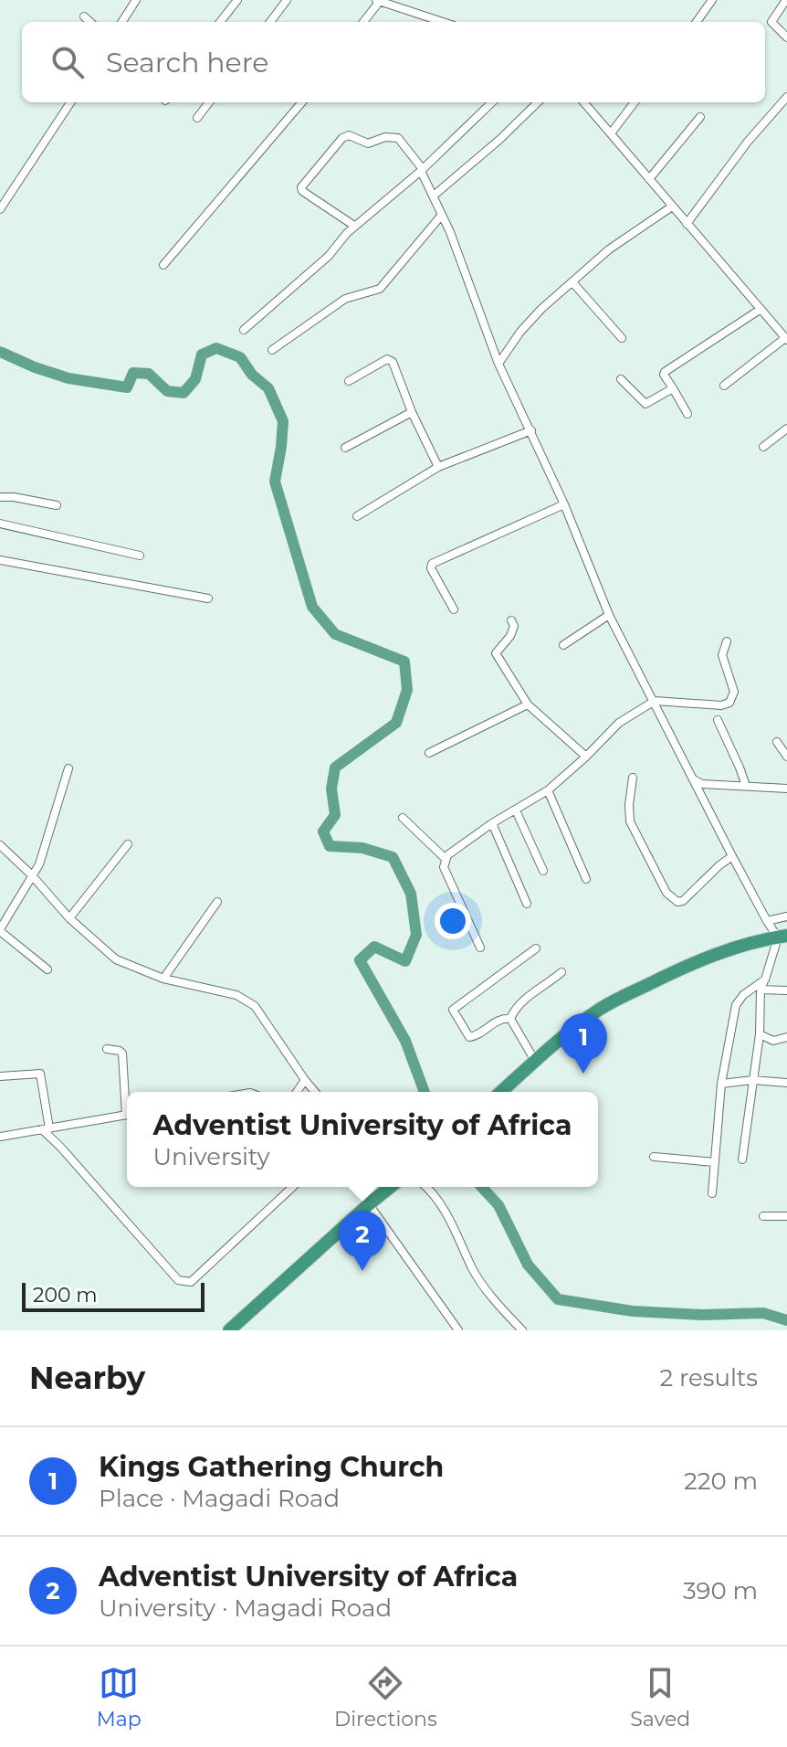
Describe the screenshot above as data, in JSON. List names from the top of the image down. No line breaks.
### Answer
{"scale_bar":"200 m","page":{"search":"Search here","pins":["1","2"],"popup":["Adventist University of Africa","University"],"scale":"200 m","heading":["Nearby","2 results"],"list":[{"mark":"1","name":"Kings Gathering Church","note":"Place · Magadi Road","value":"220 m"},{"mark":"2","name":"Adventist University of Africa","note":"University · Magadi Road","value":"390 m"}],"nav":["Map","Directions","Saved"]}}
